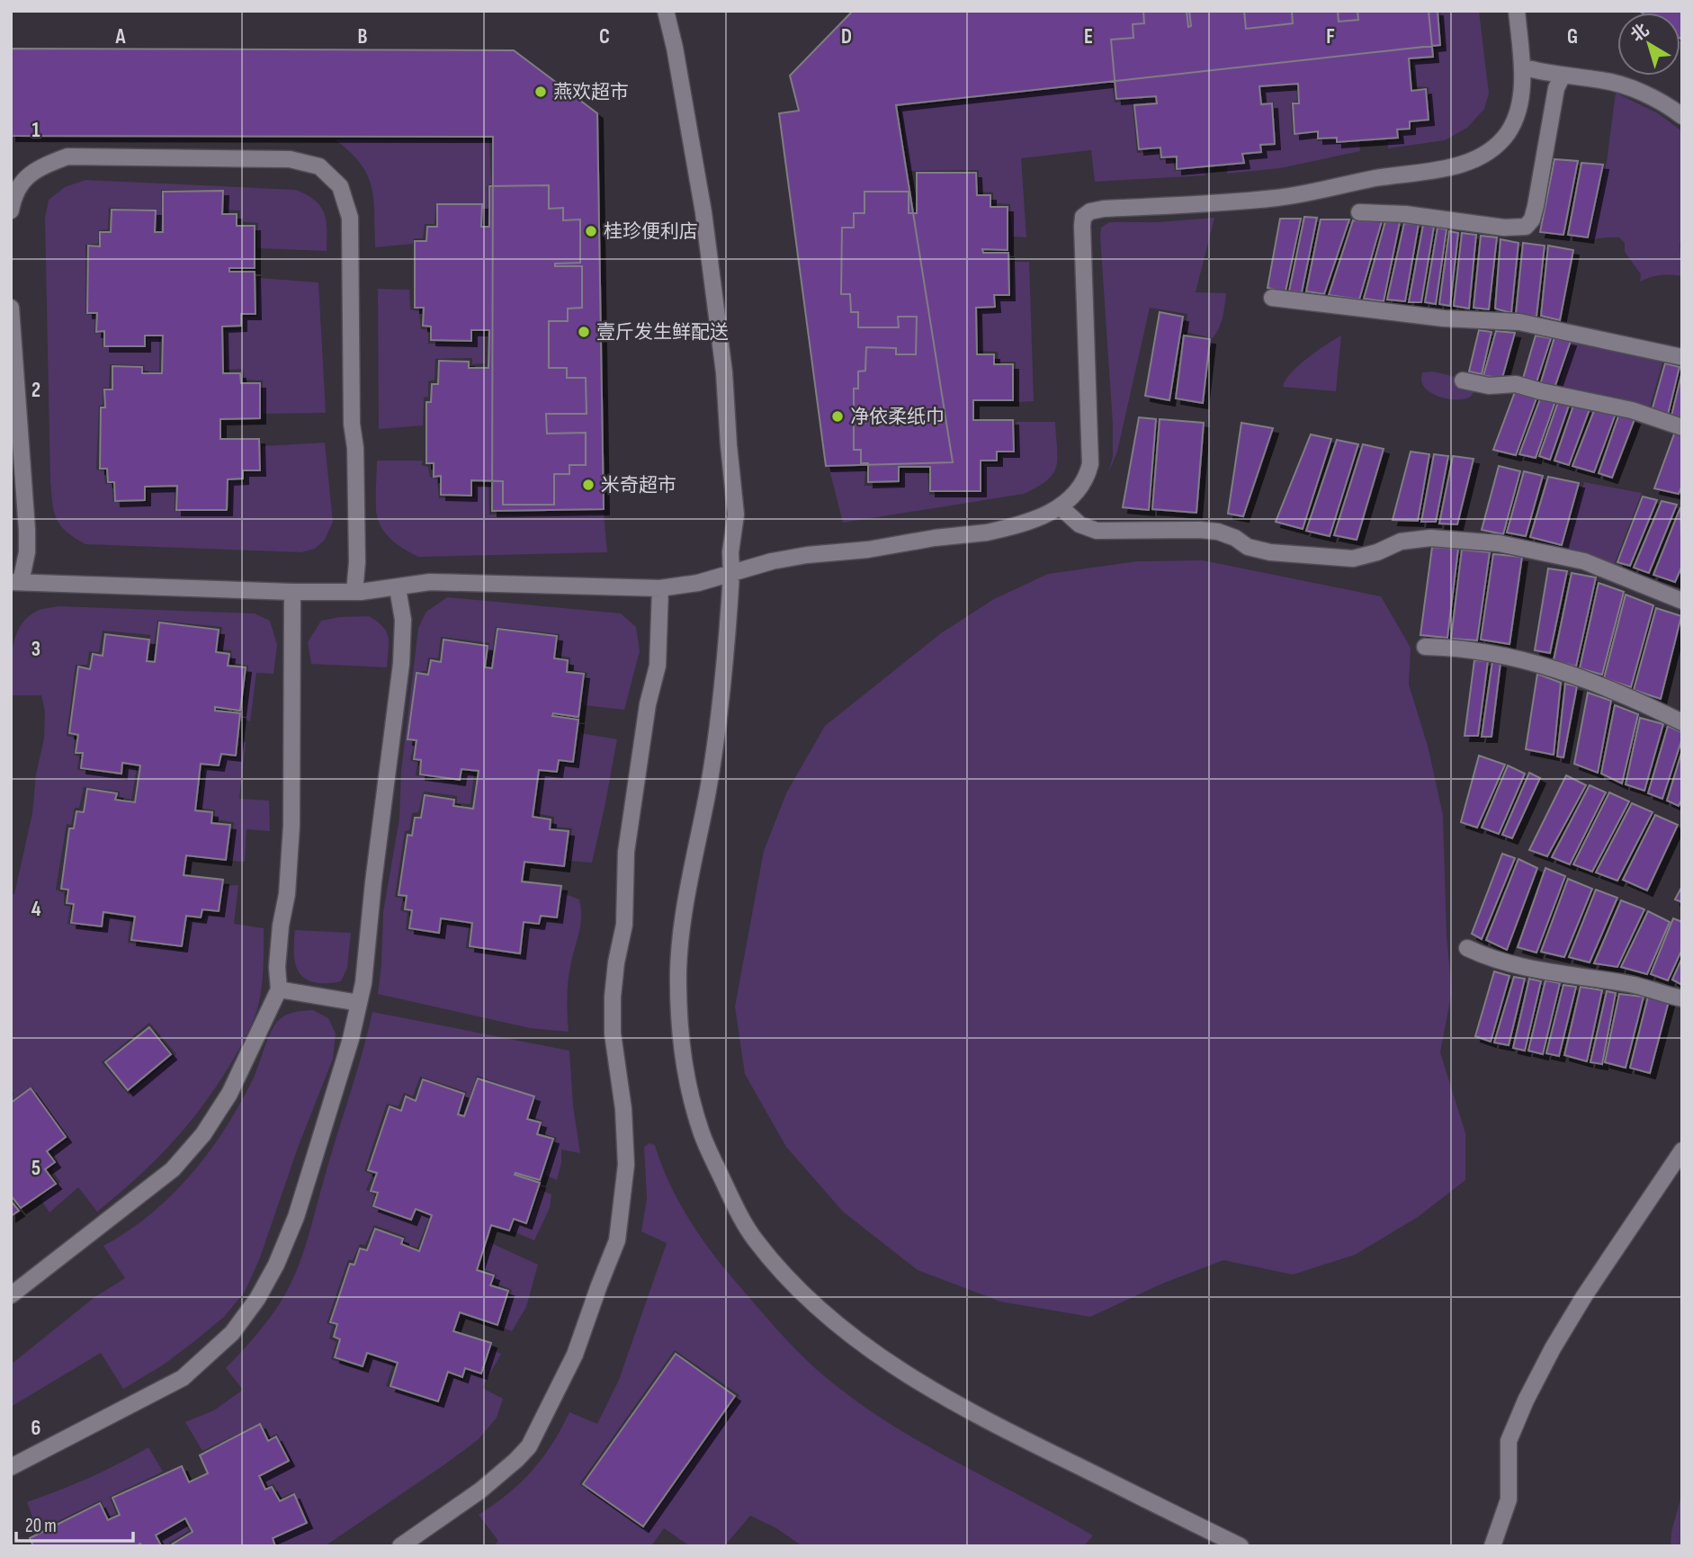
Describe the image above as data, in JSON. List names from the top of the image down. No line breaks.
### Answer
{"places":["燕欢超市","桂珍便利店","壹斤发生鲜配送","净依柔纸巾","米奇超市"],"scale_bar":"20 m","north":"top left","grid":{"columns":["A","B","C","D","E","F","G"],"rows":["1","2","3","4","5","6"]}}
